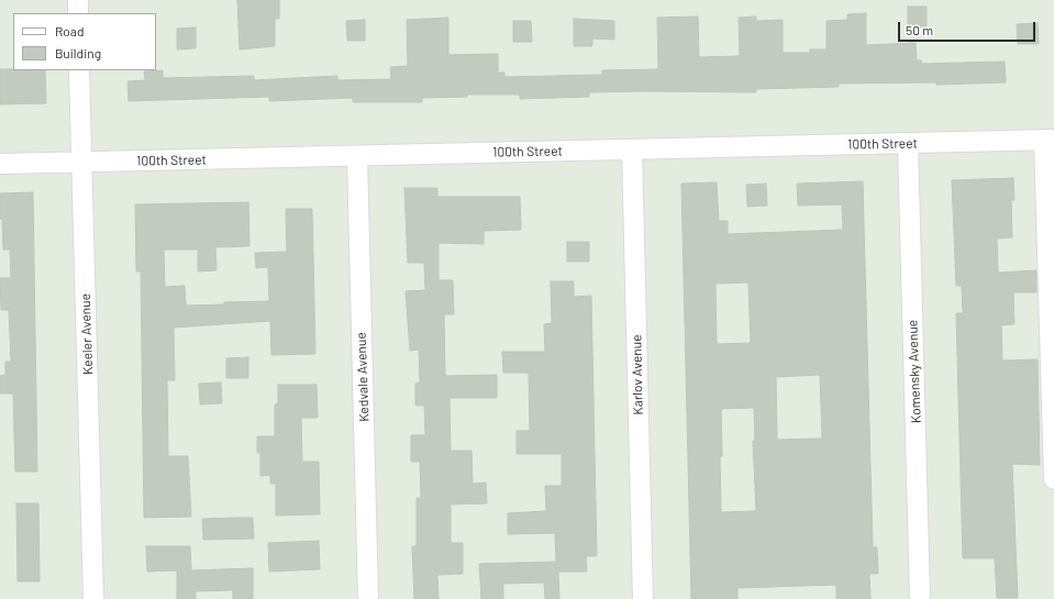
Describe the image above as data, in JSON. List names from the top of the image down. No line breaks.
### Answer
{"streets":{"street":["100th Street","Keeler Avenue","Komensky Avenue","Karlov Avenue","Kedvale Avenue"]},"crossings":[["100th Street","Keeler Avenue"],["100th Street","Komensky Avenue"],["100th Street","Karlov Avenue"],["100th Street","Kedvale Avenue"]],"legend":["Road","Building"],"scale_bar":"50 m"}
